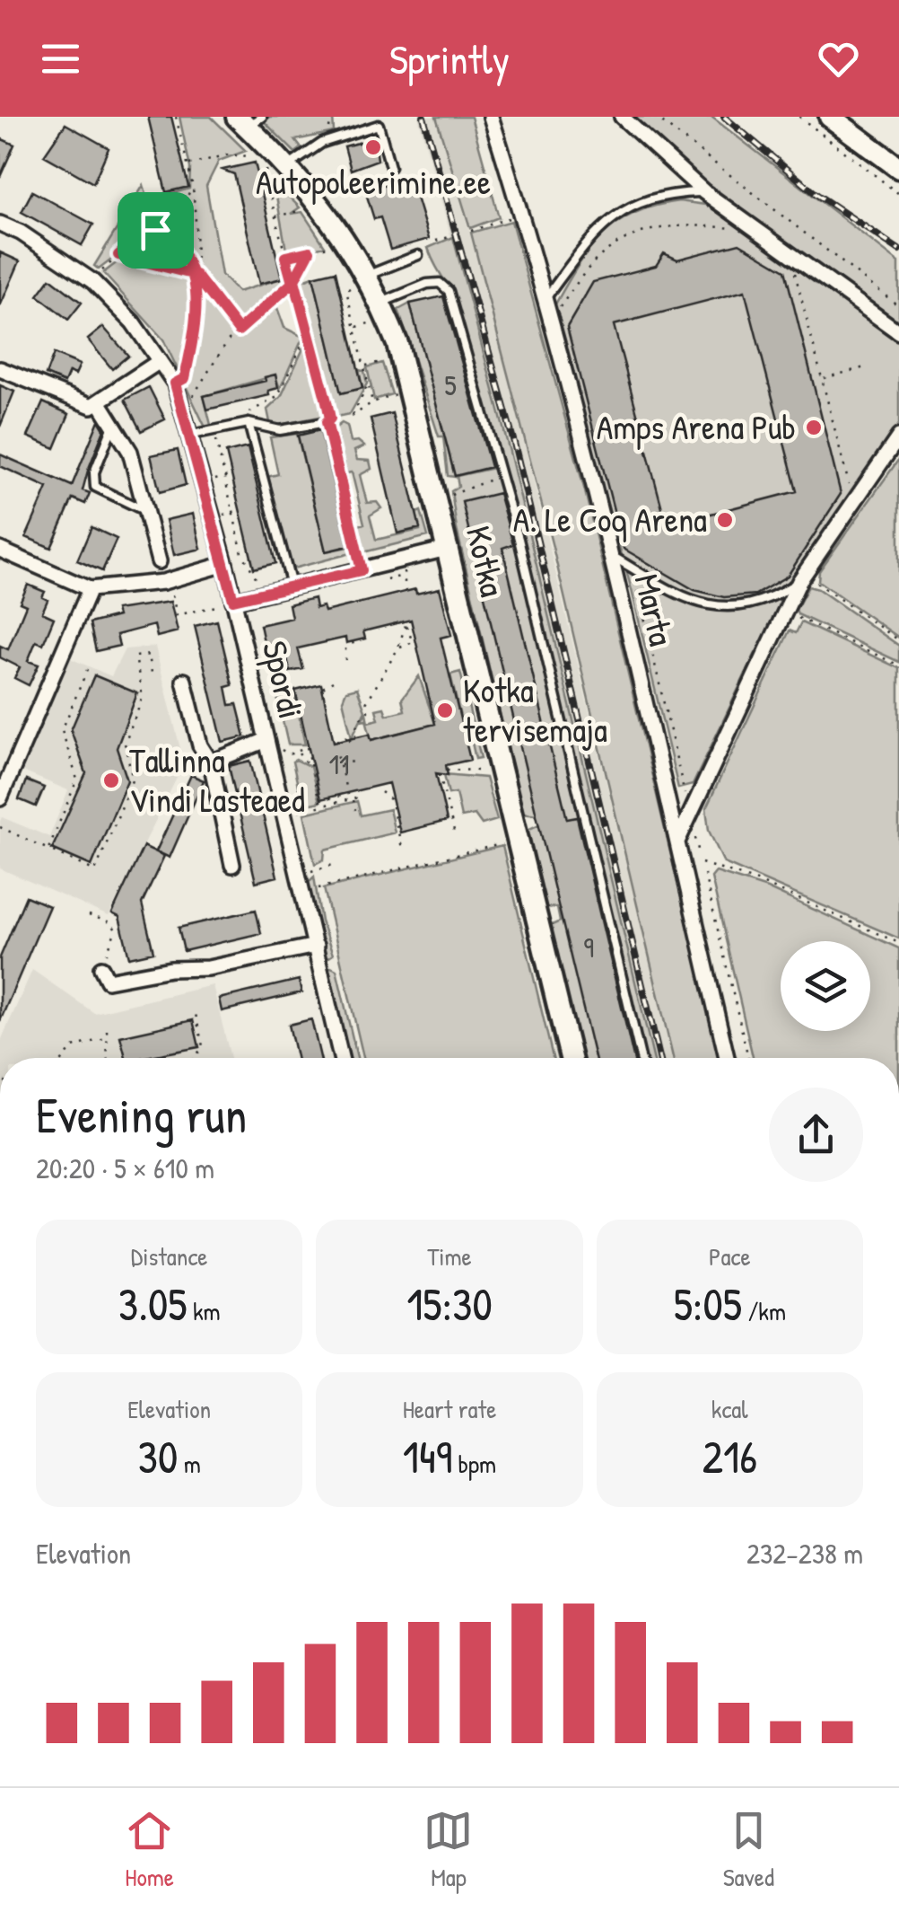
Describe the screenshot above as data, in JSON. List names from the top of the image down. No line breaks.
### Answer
{"streets":{"street":["Kotka","Marta","Spordi"]},"places":["Autopoleerimine.ee","Amps Arena Pub","A. Le Coq Arena","Kotka tervisemaja","Tallinna Vindi Lasteaed"],"house_numbers":["5","11","9"],"page":{"header":"Sprintly","heading":["Evening run","20:20 · 5 × 610 m"],"stats":[["Distance","3.05 km"],["Time","15:30"],["Pace","5:05 /km"],["Elevation","30 m"],["Heart rate","149 bpm"],["kcal","216"]],"chart":["Elevation","232–238 m"],"tabs":["Home","Map","Saved"]}}
